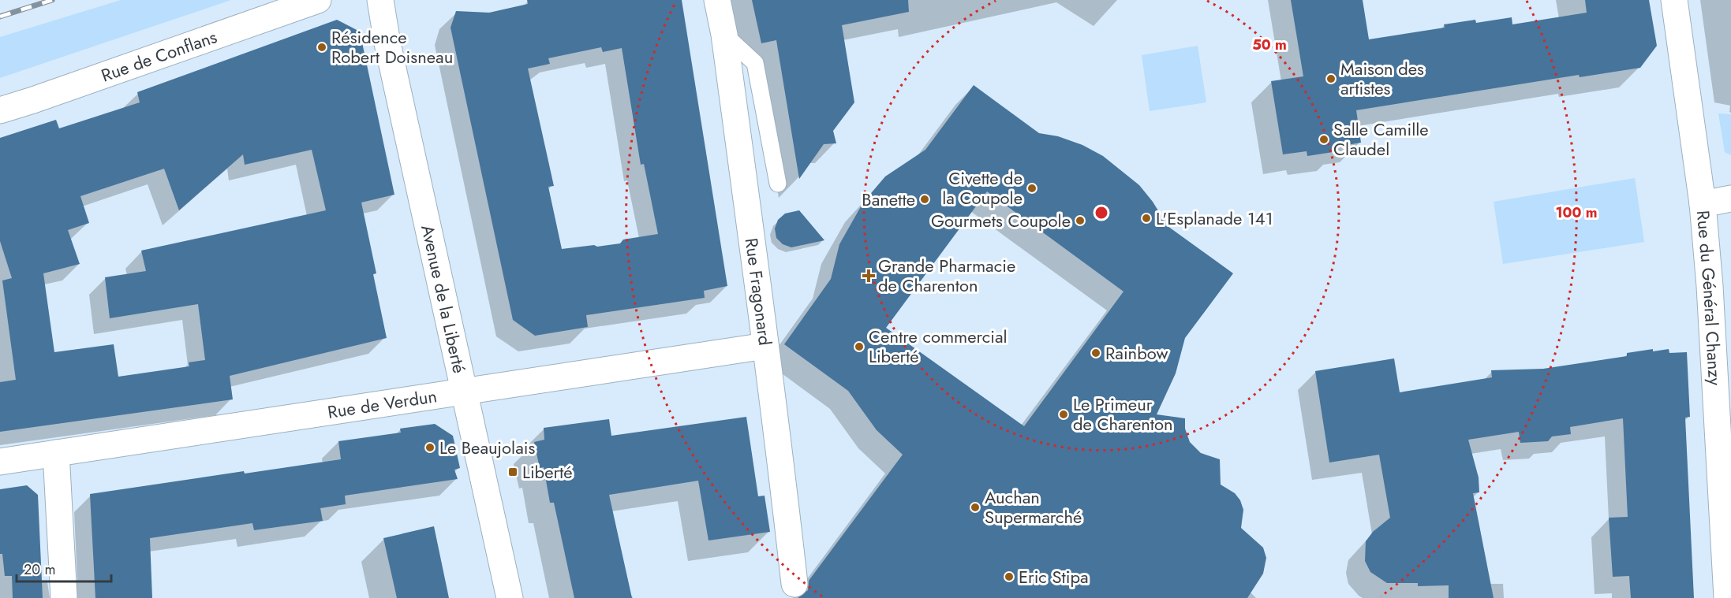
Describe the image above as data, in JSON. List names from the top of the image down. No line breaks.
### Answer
{"streets":{"street":["Rue de Conflans","Rue Fragonard","Rue du Général Chanzy","Avenue de la Liberté","Rue de Verdun"]},"crossings":[["Rue Fragonard","Rue de Verdun"],["Avenue de la Liberté","Rue de Verdun"]],"places":{"other":["Résidence Robert Doisneau","Maison des artistes","Salle Camille Claudel","Civette de la Coupole","Banette","L'Esplanade 141","Gourmets Coupole","Centre commercial Liberté","Rainbow","Le Primeur de Charenton","Le Beaujolais","Auchan Supermarché","Eric Stipa"],"health":["Grande Pharmacie de Charenton"],"transit":["Liberté"]},"scale_bar":"20 m","rings":["50 m","100 m"]}
